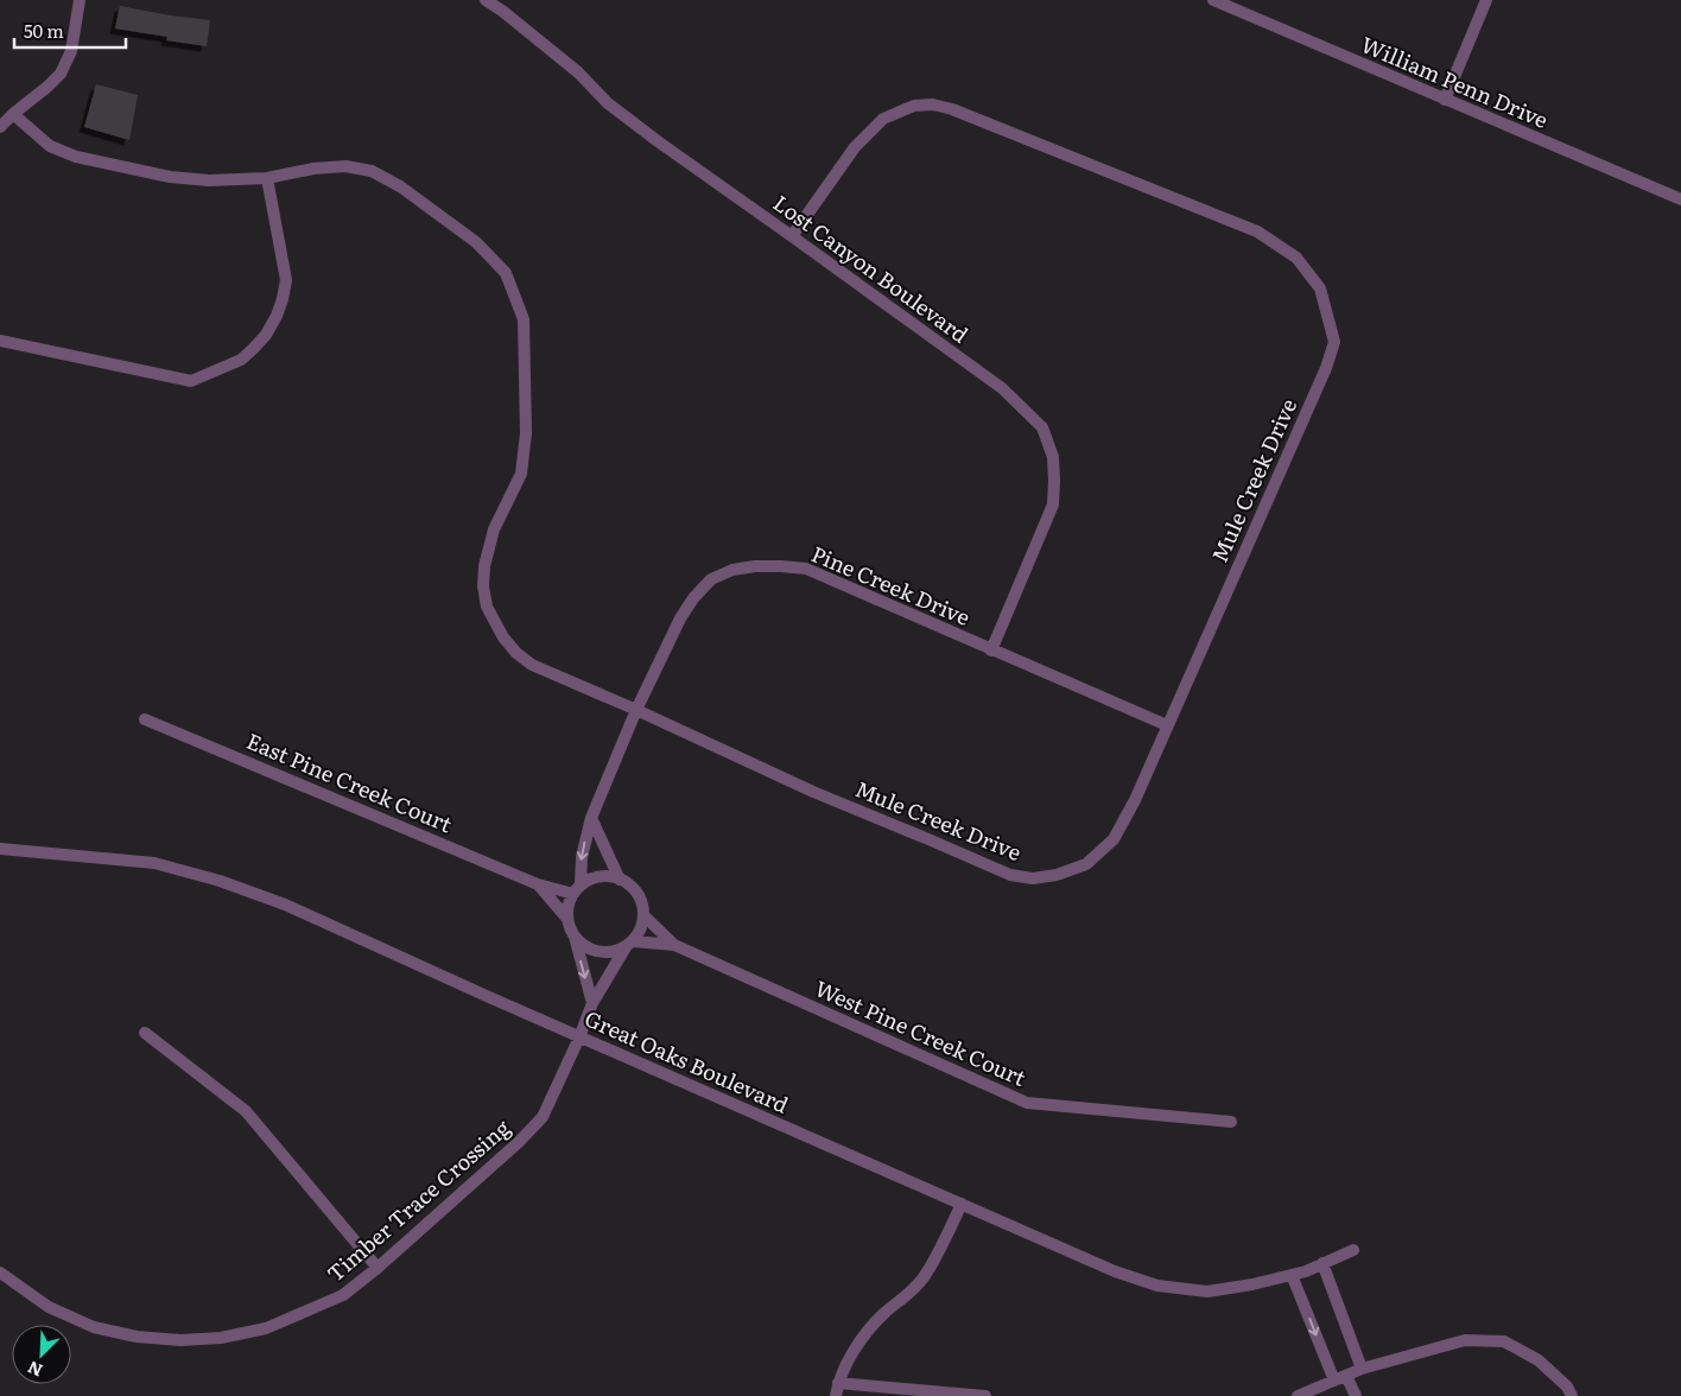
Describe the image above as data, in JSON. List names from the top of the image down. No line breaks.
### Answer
{"streets":{"street":["William Penn Drive","Lost Canyon Boulevard","Mule Creek Drive","Pine Creek Drive","East Pine Creek Court","West Pine Creek Court","Great Oaks Boulevard","Timber Trace Crossing"]},"crossings":[["Lost Canyon Boulevard","Mule Creek Drive"],["Lost Canyon Boulevard","Pine Creek Drive"],["Mule Creek Drive","Pine Creek Drive"],["Pine Creek Drive","East Pine Creek Court"],["Pine Creek Drive","West Pine Creek Court"],["East Pine Creek Court","West Pine Creek Court"],["Great Oaks Boulevard","Timber Trace Crossing"]],"scale_bar":"50 m","north":"bottom left"}
